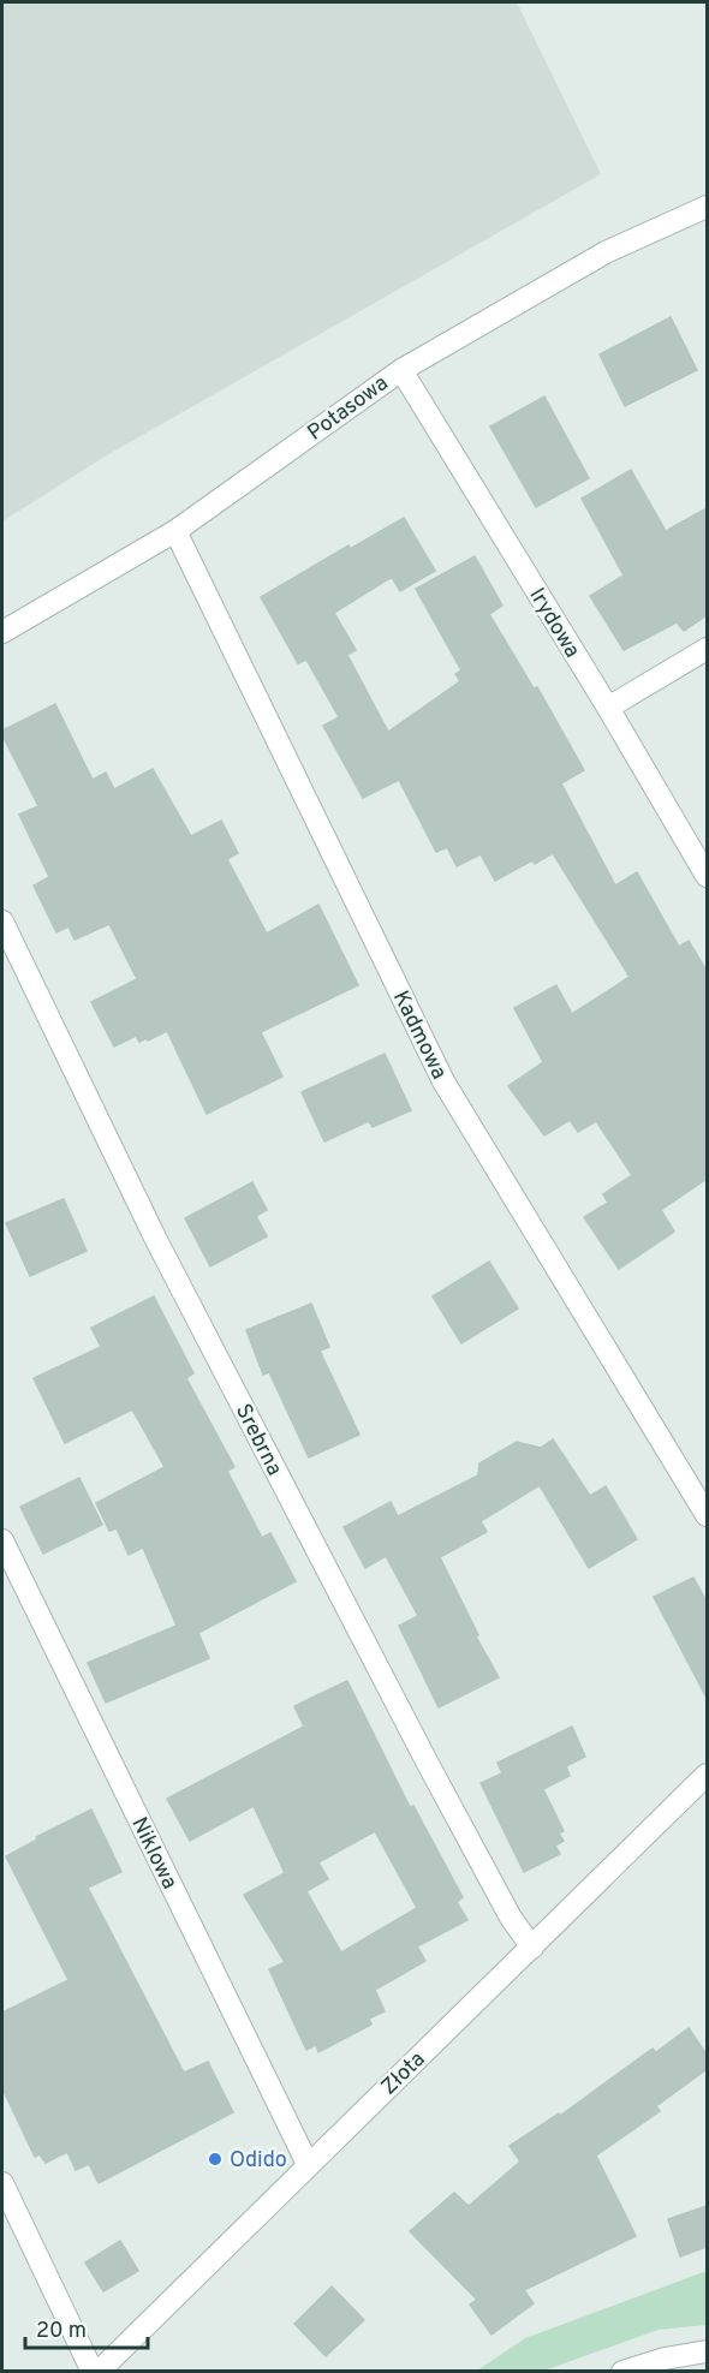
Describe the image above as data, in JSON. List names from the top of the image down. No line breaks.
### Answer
{"streets":{"street":["Potasowa","Irydowa","Kadmowa","Srebrna","Niklowa","Złota"]},"crossings":[["Potasowa","Irydowa"],["Potasowa","Kadmowa"],["Srebrna","Złota"],["Niklowa","Złota"]],"places":["Odido"],"scale_bar":"20 m"}
